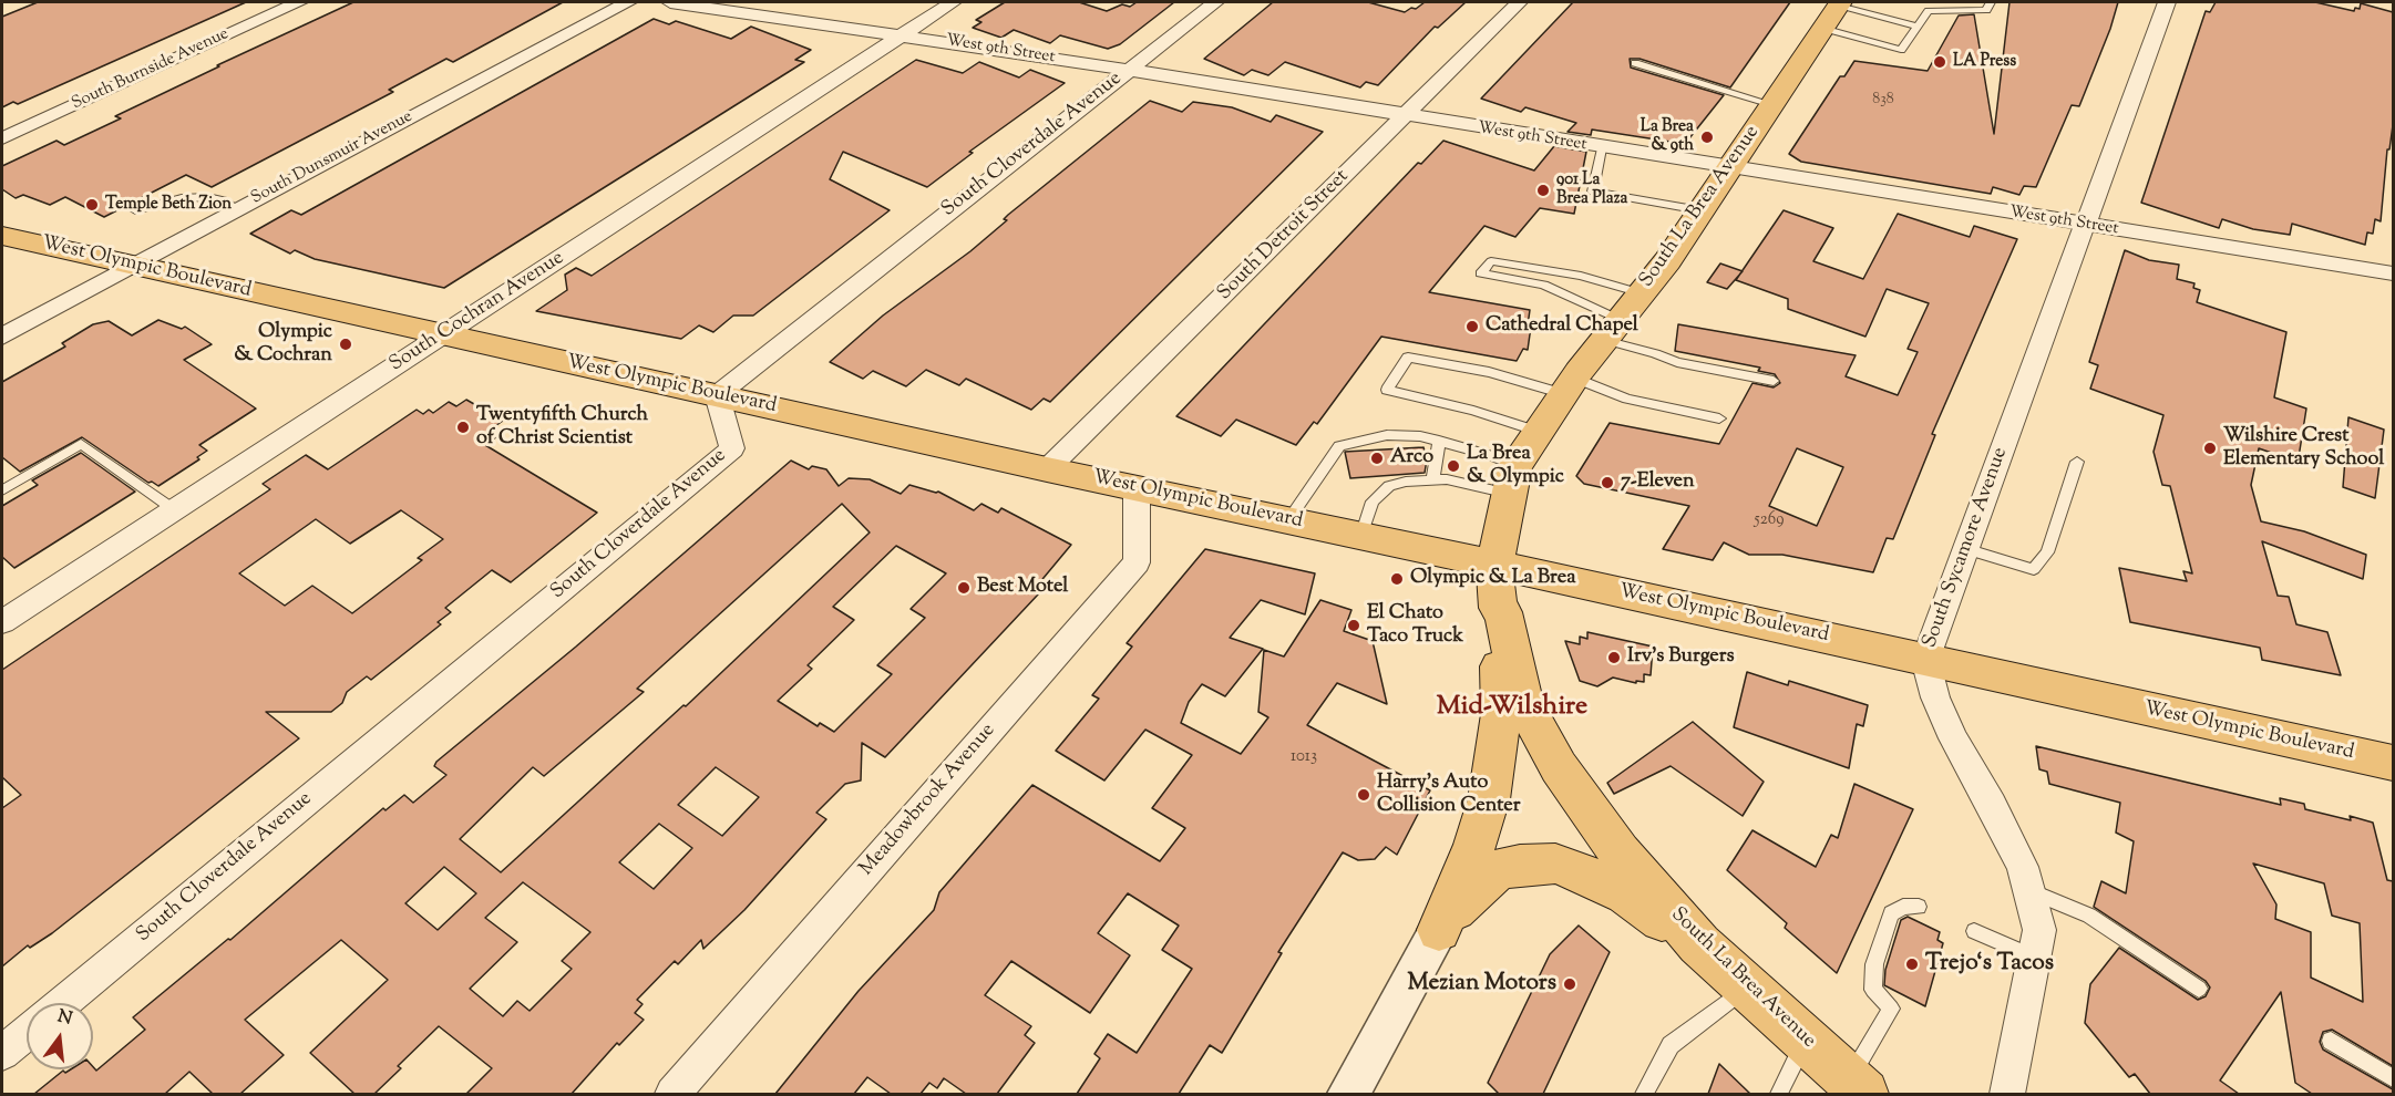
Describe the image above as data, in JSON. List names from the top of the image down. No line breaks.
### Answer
{"streets":{"main road":["South La Brea Avenue","West Olympic Boulevard"],"street":["West 9th Street","South Burnside Avenue","South Cloverdale Avenue","South Dunsmuir Avenue","South Detroit Street","South Cochran Avenue","South Sycamore Avenue","Meadowbrook Avenue"]},"crossings":[["West 9th Street","South Cloverdale Avenue"],["West 9th Street","South La Brea Avenue"],["West 9th Street","South Detroit Street"],["West 9th Street","South Cochran Avenue"],["West 9th Street","South Sycamore Avenue"],["South Cloverdale Avenue","West Olympic Boulevard"],["South Dunsmuir Avenue","West Olympic Boulevard"],["South La Brea Avenue","West Olympic Boulevard"],["South Detroit Street","West Olympic Boulevard"],["West Olympic Boulevard","South Cochran Avenue"],["West Olympic Boulevard","South Sycamore Avenue"],["West Olympic Boulevard","Meadowbrook Avenue"]],"districts":["Mid-Wilshire"],"places":["LA Press","La Brea & 9th","901 La Brea Plaza","Temple Beth Zion","Cathedral Chapel","Olympic & Cochran","Twentyfifth Church of Christ Scientist","Wilshire Crest Elementary School","Arco","La Brea & Olympic","7-Eleven","Olympic & La Brea","Best Motel","El Chato Taco Truck","Irv's Burgers","Harry's Auto Collision Center","Trejo‘s Tacos","Mezian Motors"],"house_numbers":["838","5269","1013"],"north":"top"}
